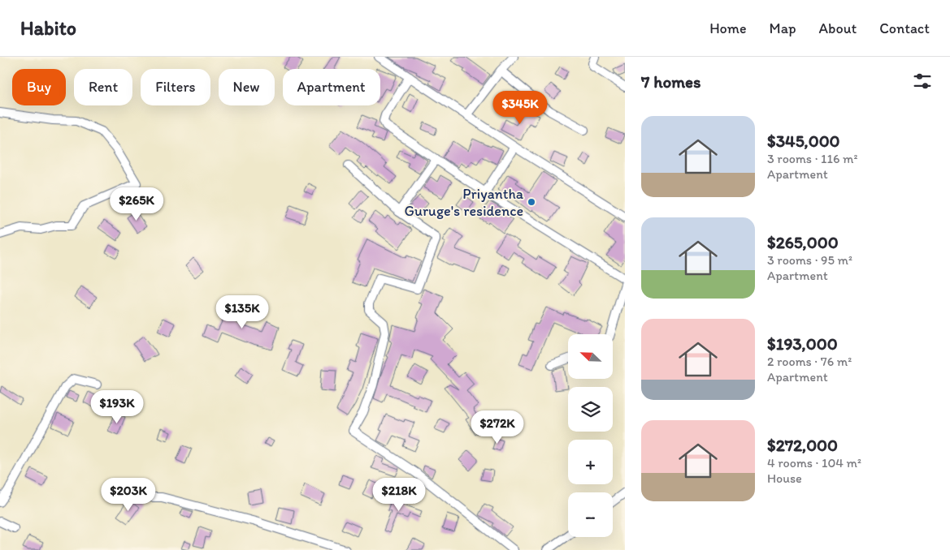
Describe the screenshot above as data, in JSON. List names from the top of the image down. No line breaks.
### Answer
{"places":["Priyantha Guruge's residence"],"north":"top left","page":{"header":"Habito","nav":["Home","Map","About","Contact"],"heading":"7 homes","chip":["Buy","Rent","Filters","New","Apartment"],"price":["$345K","$265K","$135K","$193K","$272K","$203K","$218K"],"list":[{"name":"$345,000","note":"3 rooms · 116 m² · Apartment"},{"name":"$265,000","note":"3 rooms · 95 m² · Apartment"},{"name":"$193,000","note":"2 rooms · 76 m² · Apartment"},{"name":"$272,000","note":"4 rooms · 104 m² · House"}],"map_buttons":["+","−"]}}
